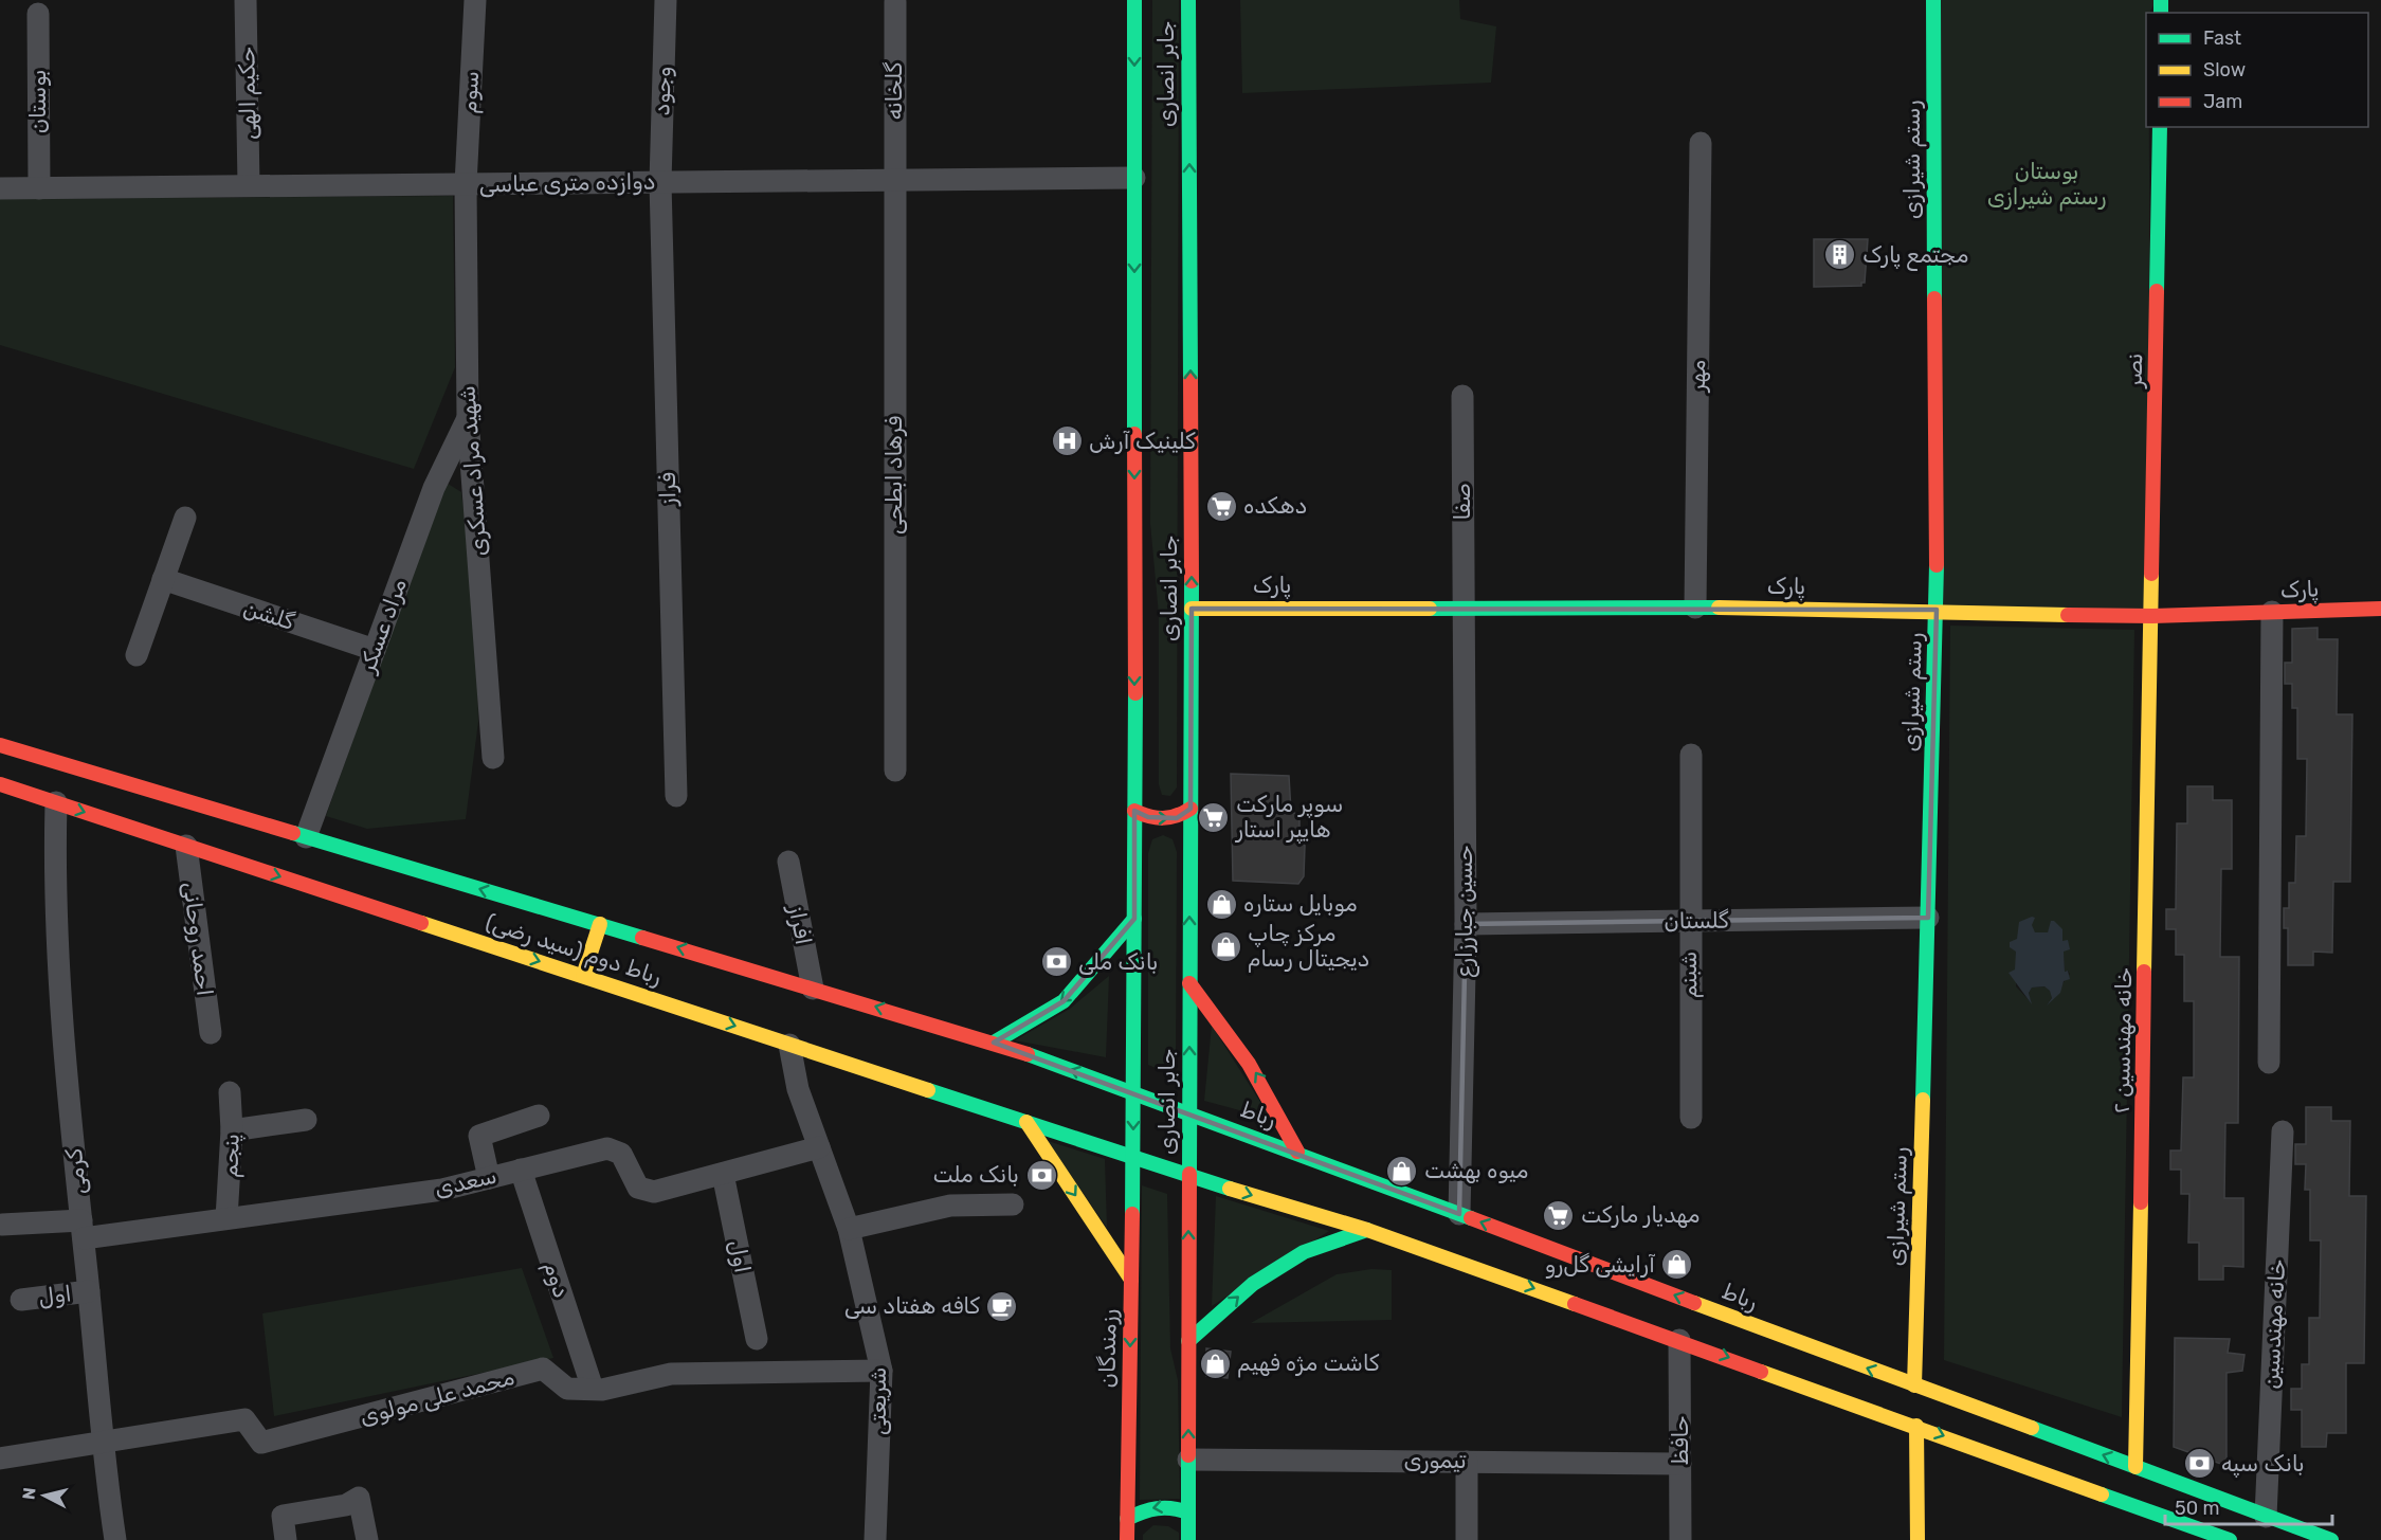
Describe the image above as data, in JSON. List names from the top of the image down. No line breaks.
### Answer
{"streets":{"main road":["جابر انصاری","رستم شیرازی","نصر","پارک","رباط دوم (سید رضی)","خانه مهندسین ۲","رباط","رزمندگان"],"street":["وجود","گلخانه","سوم","حکیم الهی","بوستان","دوازده متری عباسی","مهر","شهید مراد عسکری","فرهاد ابطحی","فراز","صفا","گلشن","مراد عسکر","حسین جبارزارع","گلستان","افراز","احمد روحانی","شبنم","پنجم","کرمی","سعدی","اول","دوم","خانه مهندسین","محمد علی مولوی","شریعتی","حافظ","تیموری"]},"crossings":[["جابر انصاری","دوازده متری عباسی"],["جابر انصاری","پارک"],["جابر انصاری","رباط دوم (سید رضی)"],["جابر انصاری","رباط"],["جابر انصاری","رزمندگان"],["وجود","دوازده متری عباسی"],["وجود","فراز"],["گلخانه","دوازده متری عباسی"],["گلخانه","فرهاد ابطحی"],["سوم","دوازده متری عباسی"],["سوم","شهید مراد عسکری"],["حکیم الهی","دوازده متری عباسی"],["بوستان","دوازده متری عباسی"],["رستم شیرازی","پارک"],["رستم شیرازی","گلستان"],["رستم شیرازی","رباط"],["دوازده متری عباسی","شهید مراد عسکری"],["دوازده متری عباسی","فرهاد ابطحی"],["دوازده متری عباسی","فراز"],["نصر","پارک"],["نصر","خانه مهندسین ۲"],["مهر","پارک"],["شهید مراد عسکری","مراد عسکر"],["صفا","پارک"],["صفا","حسین جبارزارع"],["پارک","حسین جبارزارع"],["پارک","خانه مهندسین ۲"],["گلشن","مراد عسکر"],["مراد عسکر","رباط دوم (سید رضی)"],["حسین جبارزارع","گلستان"],["حسین جبارزارع","رباط"],["گلستان","شبنم"],["افراز","رباط دوم (سید رضی)"],["احمد روحانی","رباط دوم (سید رضی)"],["رباط دوم (سید رضی)","رباط"],["رباط دوم (سید رضی)","کرمی"],["رباط دوم (سید رضی)","رزمندگان"],["رباط دوم (سید رضی)","شریعتی"],["خانه مهندسین ۲","رباط"],["رباط","خانه مهندسین"],["پنجم","سعدی"],["کرمی","سعدی"],["کرمی","اول"],["کرمی","محمد علی مولوی"],["سعدی","اول"],["سعدی","دوم"],["سعدی","شریعتی"],["دوم","محمد علی مولوی"],["محمد علی مولوی","شریعتی"],["حافظ","تیموری"]],"parks":["بوستان رستم شیرازی"],"places":{"building":["مجتمع پارک"],"hospital":["کلینیک آرش"],"supermarket":["دهکده","سوپر مارکت هایپر استار","مهدیار مارکت"],"shop":["موبایل ستاره","مرکز چاپ دیجیتال رسام","میوه بهشت","آرایشی گل‌رو","کاشت مژه فهیم"],"bank":["بانک ملی","بانک ملت","بانک سپه"],"cafe":["کافه هفتاد سی"]},"legend":["Fast","Slow","Jam"],"scale_bar":"50 m","north":"left"}
